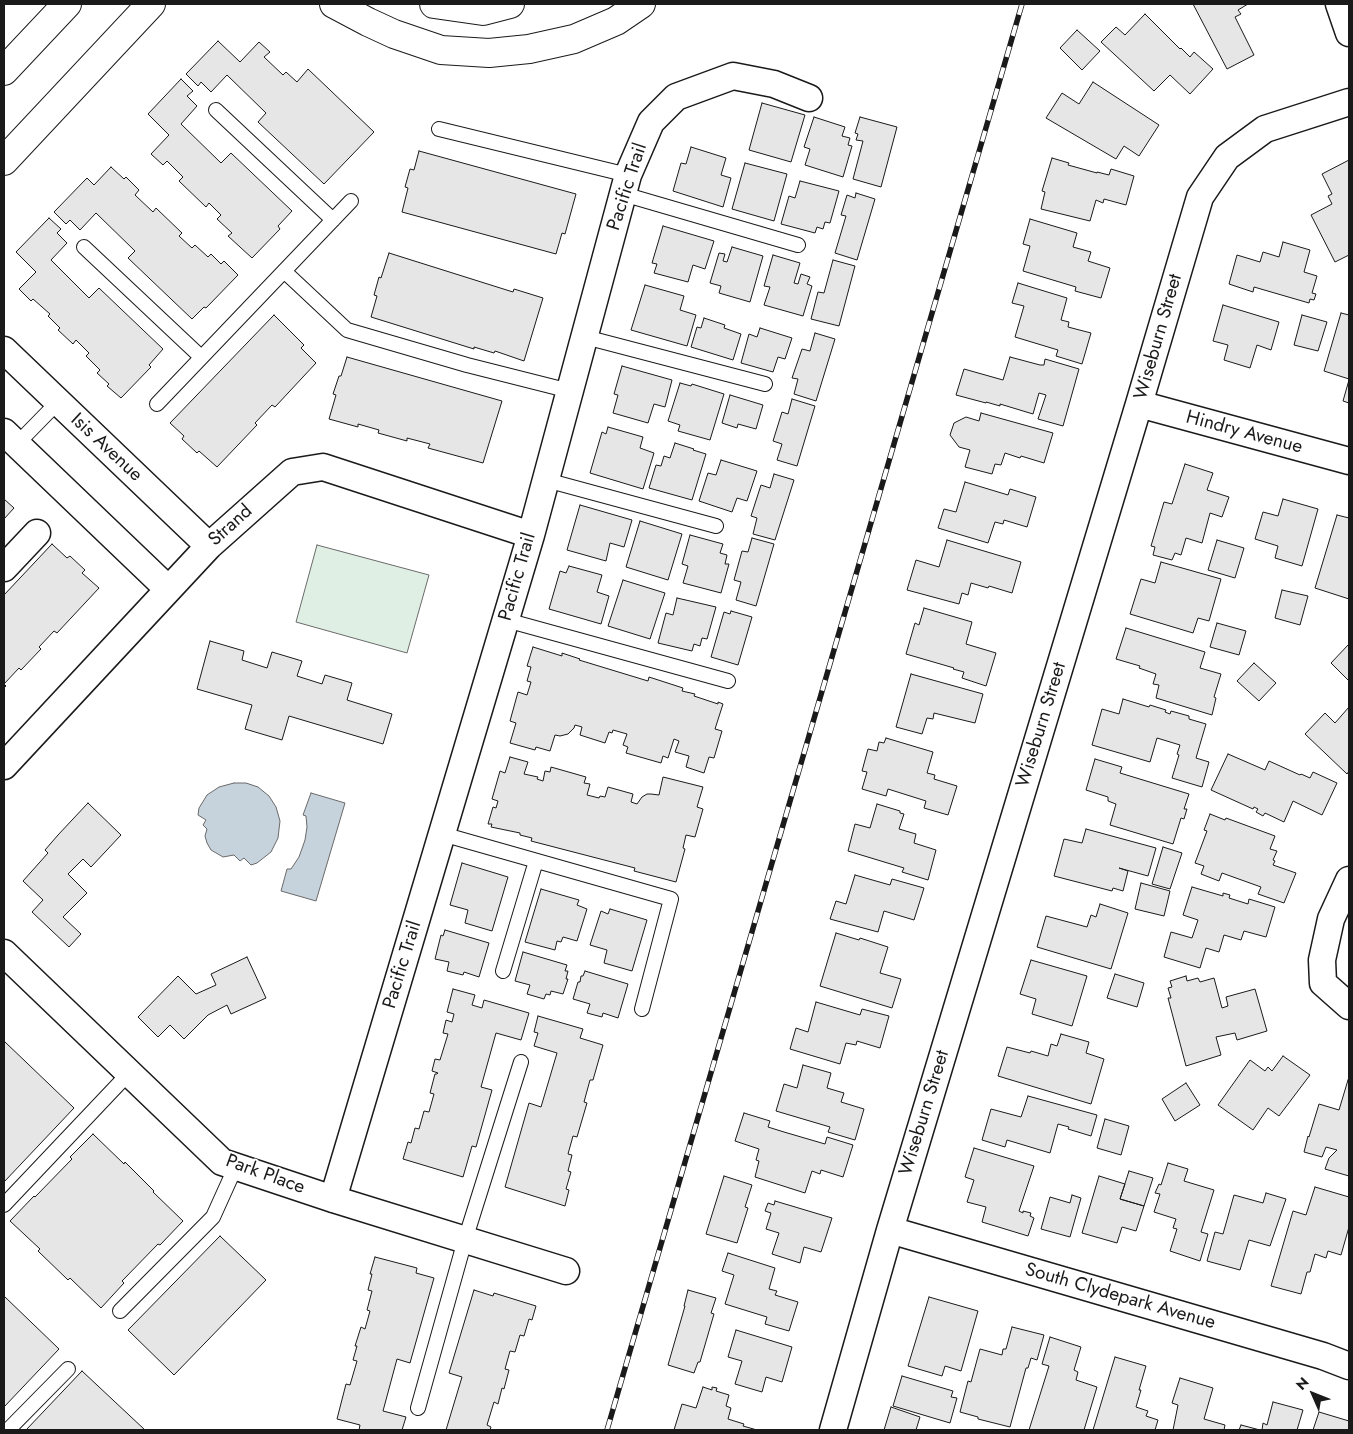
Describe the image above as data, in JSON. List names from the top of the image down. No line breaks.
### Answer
{"streets":{"street":["Pacific Trail","Wiseburn Street","Hindry Avenue","Isis Avenue","Strand","Park Place","South Clydepark Avenue"]},"crossings":[["Pacific Trail","Strand"],["Pacific Trail","Park Place"],["Wiseburn Street","Hindry Avenue"],["Wiseburn Street","South Clydepark Avenue"],["Isis Avenue","Strand"]],"north":"top left"}
